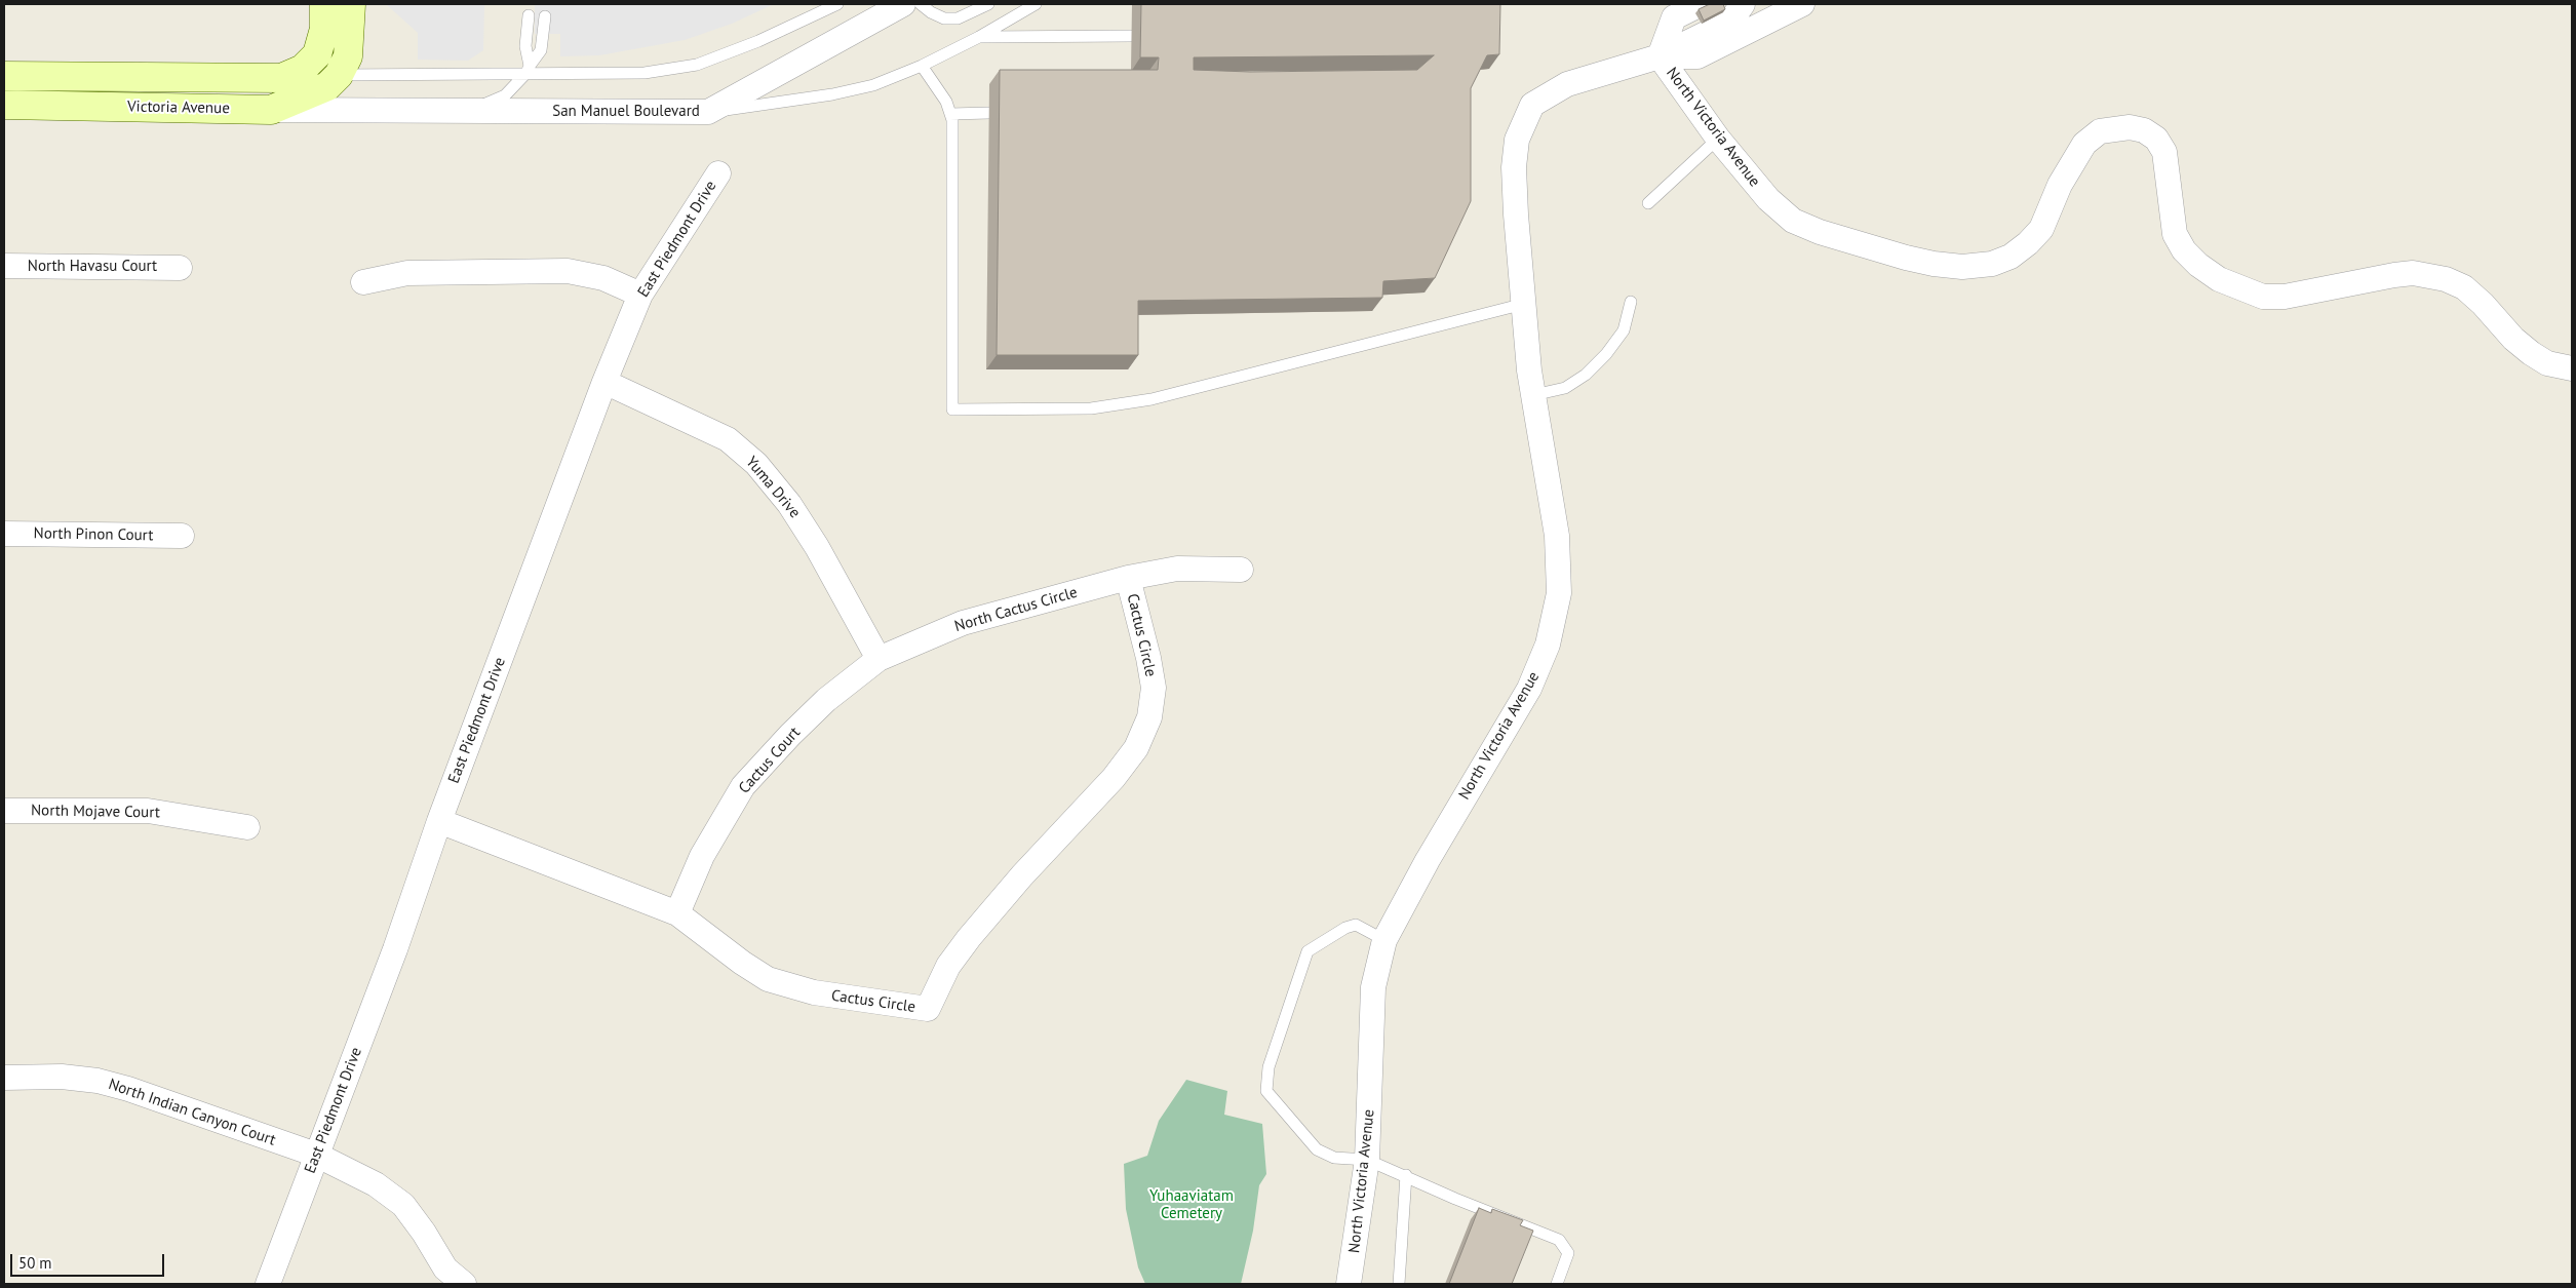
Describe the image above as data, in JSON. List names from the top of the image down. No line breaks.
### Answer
{"streets":{"main road":["Victoria Avenue"],"street":["San Manuel Boulevard","North Victoria Avenue","East Piedmont Drive","North Havasu Court","Yuma Drive","North Pinon Court","North Cactus Circle","Cactus Circle","Cactus Court","North Mojave Court","North Indian Canyon Court"]},"crossings":[["Victoria Avenue","San Manuel Boulevard"],["East Piedmont Drive","Yuma Drive"],["East Piedmont Drive","Cactus Circle"],["East Piedmont Drive","North Indian Canyon Court"],["Yuma Drive","North Cactus Circle"],["Yuma Drive","Cactus Court"],["North Cactus Circle","Cactus Circle"],["North Cactus Circle","Cactus Court"],["Cactus Circle","Cactus Court"]],"parks":["Yuhaaviatam Cemetery"],"scale_bar":"50 m"}
